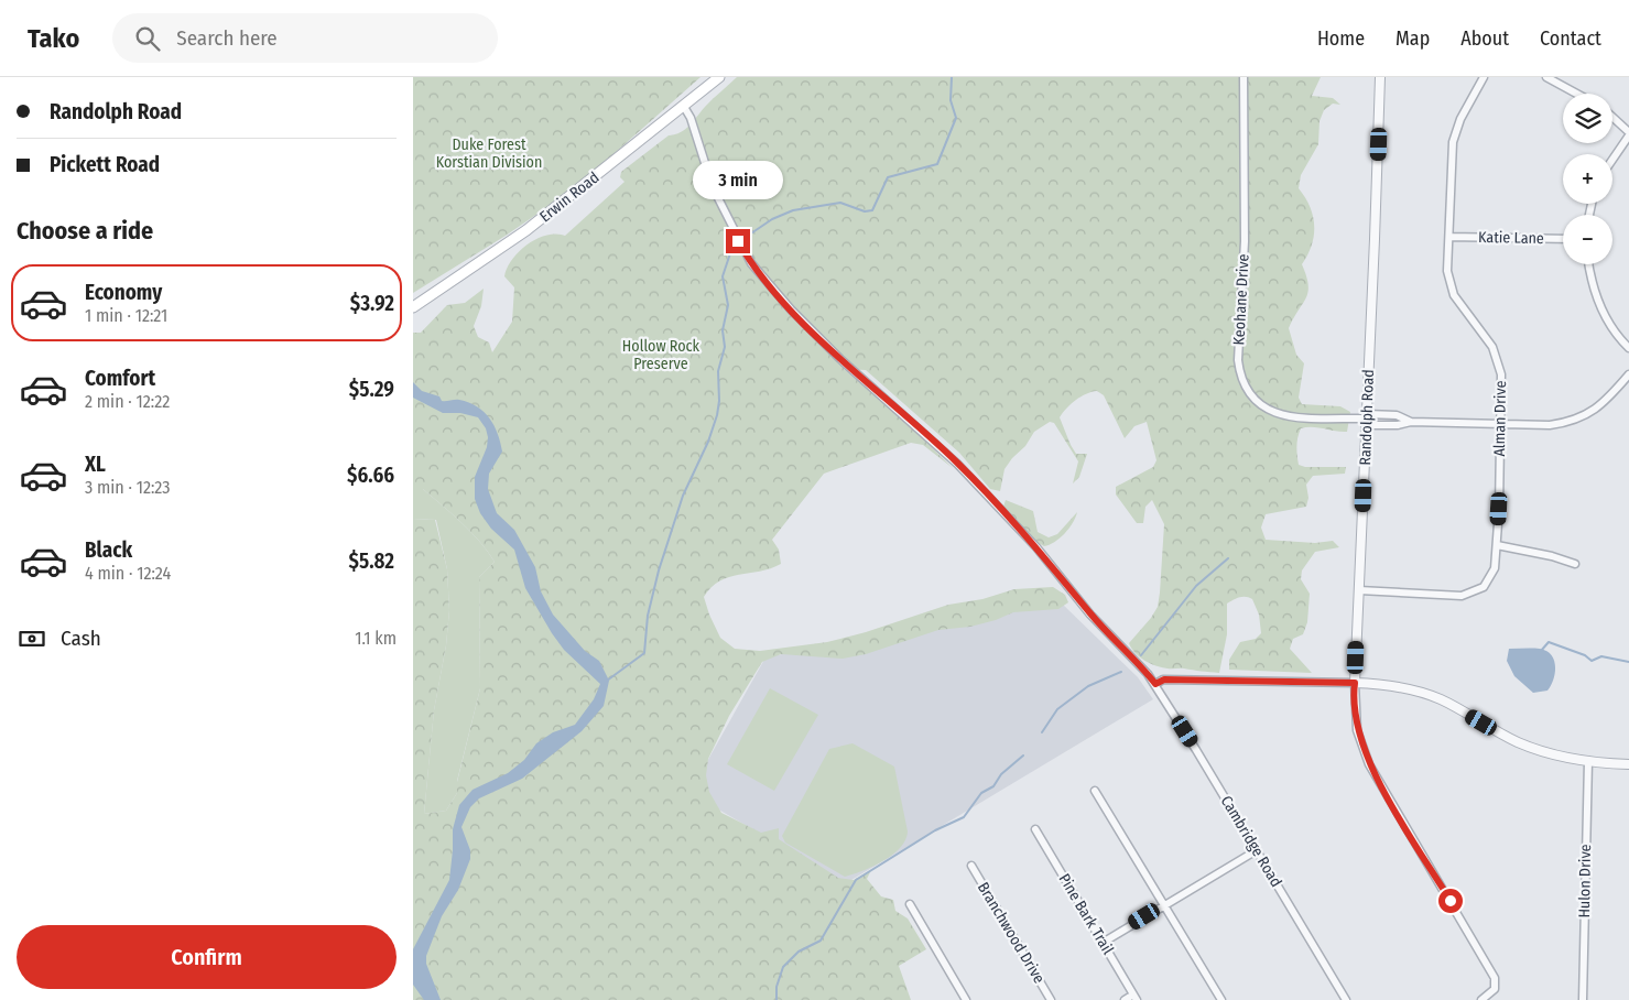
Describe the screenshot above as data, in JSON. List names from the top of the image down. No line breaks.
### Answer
{"streets":{"main road":["Erwin Road"],"street":["Katie Lane","Keohane Drive","Randolph Road","Alman Drive","Cambridge Road","Hulon Drive","Pine Bark Trail","Branchwood Drive"]},"crossings":[["Erwin Road","Cambridge Road"],["Katie Lane","Alman Drive"],["Keohane Drive","Randolph Road"],["Keohane Drive","Alman Drive"],["Randolph Road","Alman Drive"]],"parks":["Duke Forest Korstian Division","Hollow Rock Preserve"],"page":{"header":"Tako","search":"Search here","nav":["Home","Map","About","Contact"],"banner":["Randolph Road","Pickett Road"],"map_buttons":["+","−"],"bubble":"3 min","heading":"Choose a ride","list":[{"name":"Economy","note":"1 min · 12:21","value":"$3.92"},{"name":"Comfort","note":"2 min · 12:22","value":"$5.29"},{"name":"XL","note":"3 min · 12:23","value":"$6.66"},{"name":"Black","note":"4 min · 12:24","value":"$5.82"}],"pay":["Cash","1.1 km"],"buttons":"Confirm"}}
